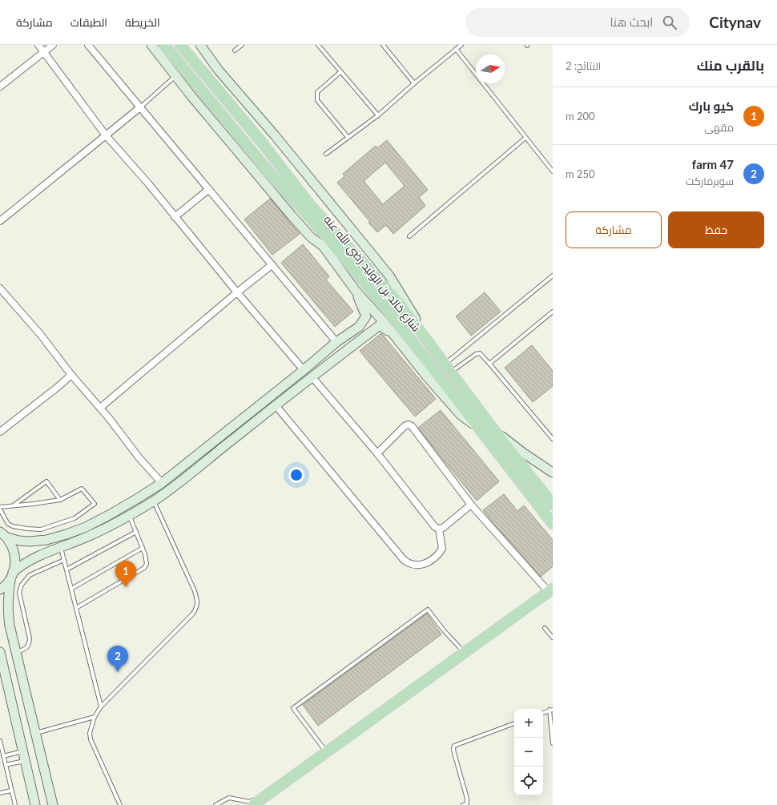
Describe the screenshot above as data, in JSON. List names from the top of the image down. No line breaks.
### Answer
{"streets":{"main road":["شارع خالد بن الوليد رضي الله عنه"]},"north":"right","page":{"header":"Citynav","search":"ابحث هنا","nav":["الخريطة","الطبقات","مشاركة"],"heading":["بالقرب منك","النتائج: 2"],"list":[{"mark":"1","name":"كيو بارك","note":"مقهى","value":"200 m"},{"mark":"2","name":"farm 47","note":"سوبرماركت","value":"250 m"}],"buttons":["حفظ","مشاركة"],"pins":["1","2"],"map_buttons":["+","−"]}}
